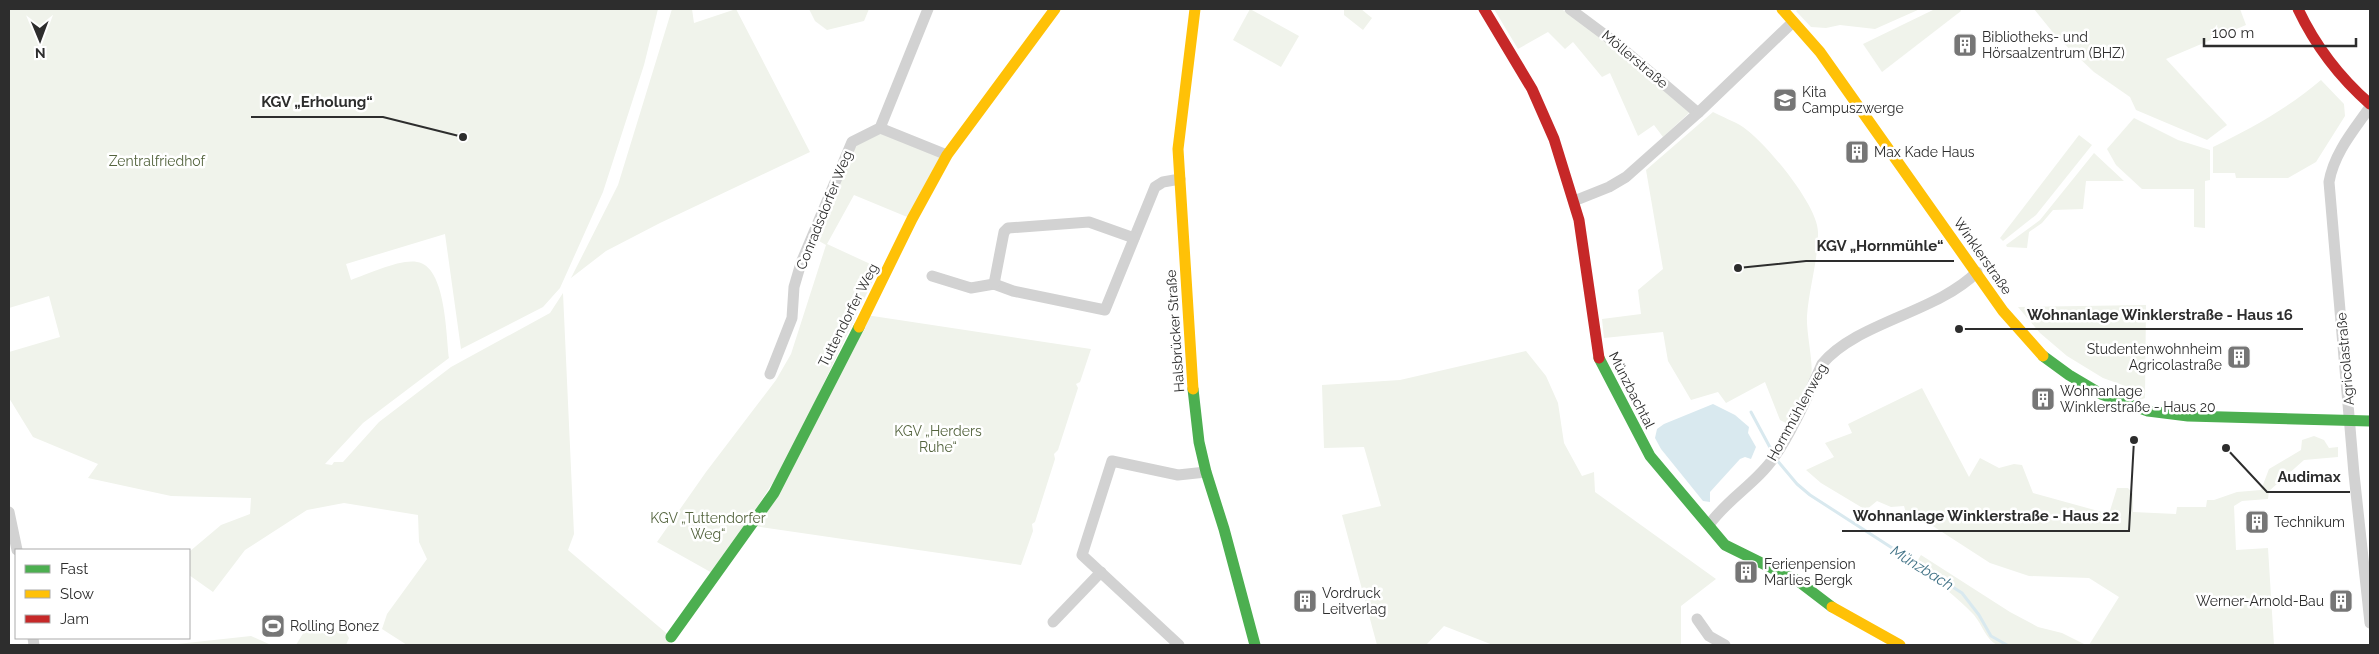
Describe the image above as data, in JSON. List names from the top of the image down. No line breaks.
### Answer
{"streets":{"street":["Möllerstraße","Conradsdorfer Weg","Winklerstraße","Tuttendorfer Weg","Halsbrücker Straße","Agricolastraße","Münzbachtal","Hornmühlenweg"]},"crossings":[["Winklerstraße","Agricolastraße"],["Winklerstraße","Hornmühlenweg"],["Münzbachtal","Hornmühlenweg"]],"water":["Münzbach"],"parks":["Zentralfriedhof","KGV „Herders Ruhe“","KGV „Tuttendorfer Weg“"],"places":{"building":["Bibliotheks- und Hörsaalzentrum (BHZ)","Max Kade Haus","Studentenwohnheim Agricolastraße","Wohnanlage Winklerstraße - Haus 20","Technikum","Ferienpension Marlies Bergk","Vordruck Leitverlag","Werner-Arnold-Bau"],"school or university":["Kita Campuszwerge"],"other":["KGV „Erholung“","KGV „Hornmühle“","Wohnanlage Winklerstraße - Haus 16","Wohnanlage Winklerstraße - Haus 22","Audimax"],"sports":["Rolling Bonez"]},"legend":["Fast","Slow","Jam"],"scale_bar":"100 m","north":"bottom"}
